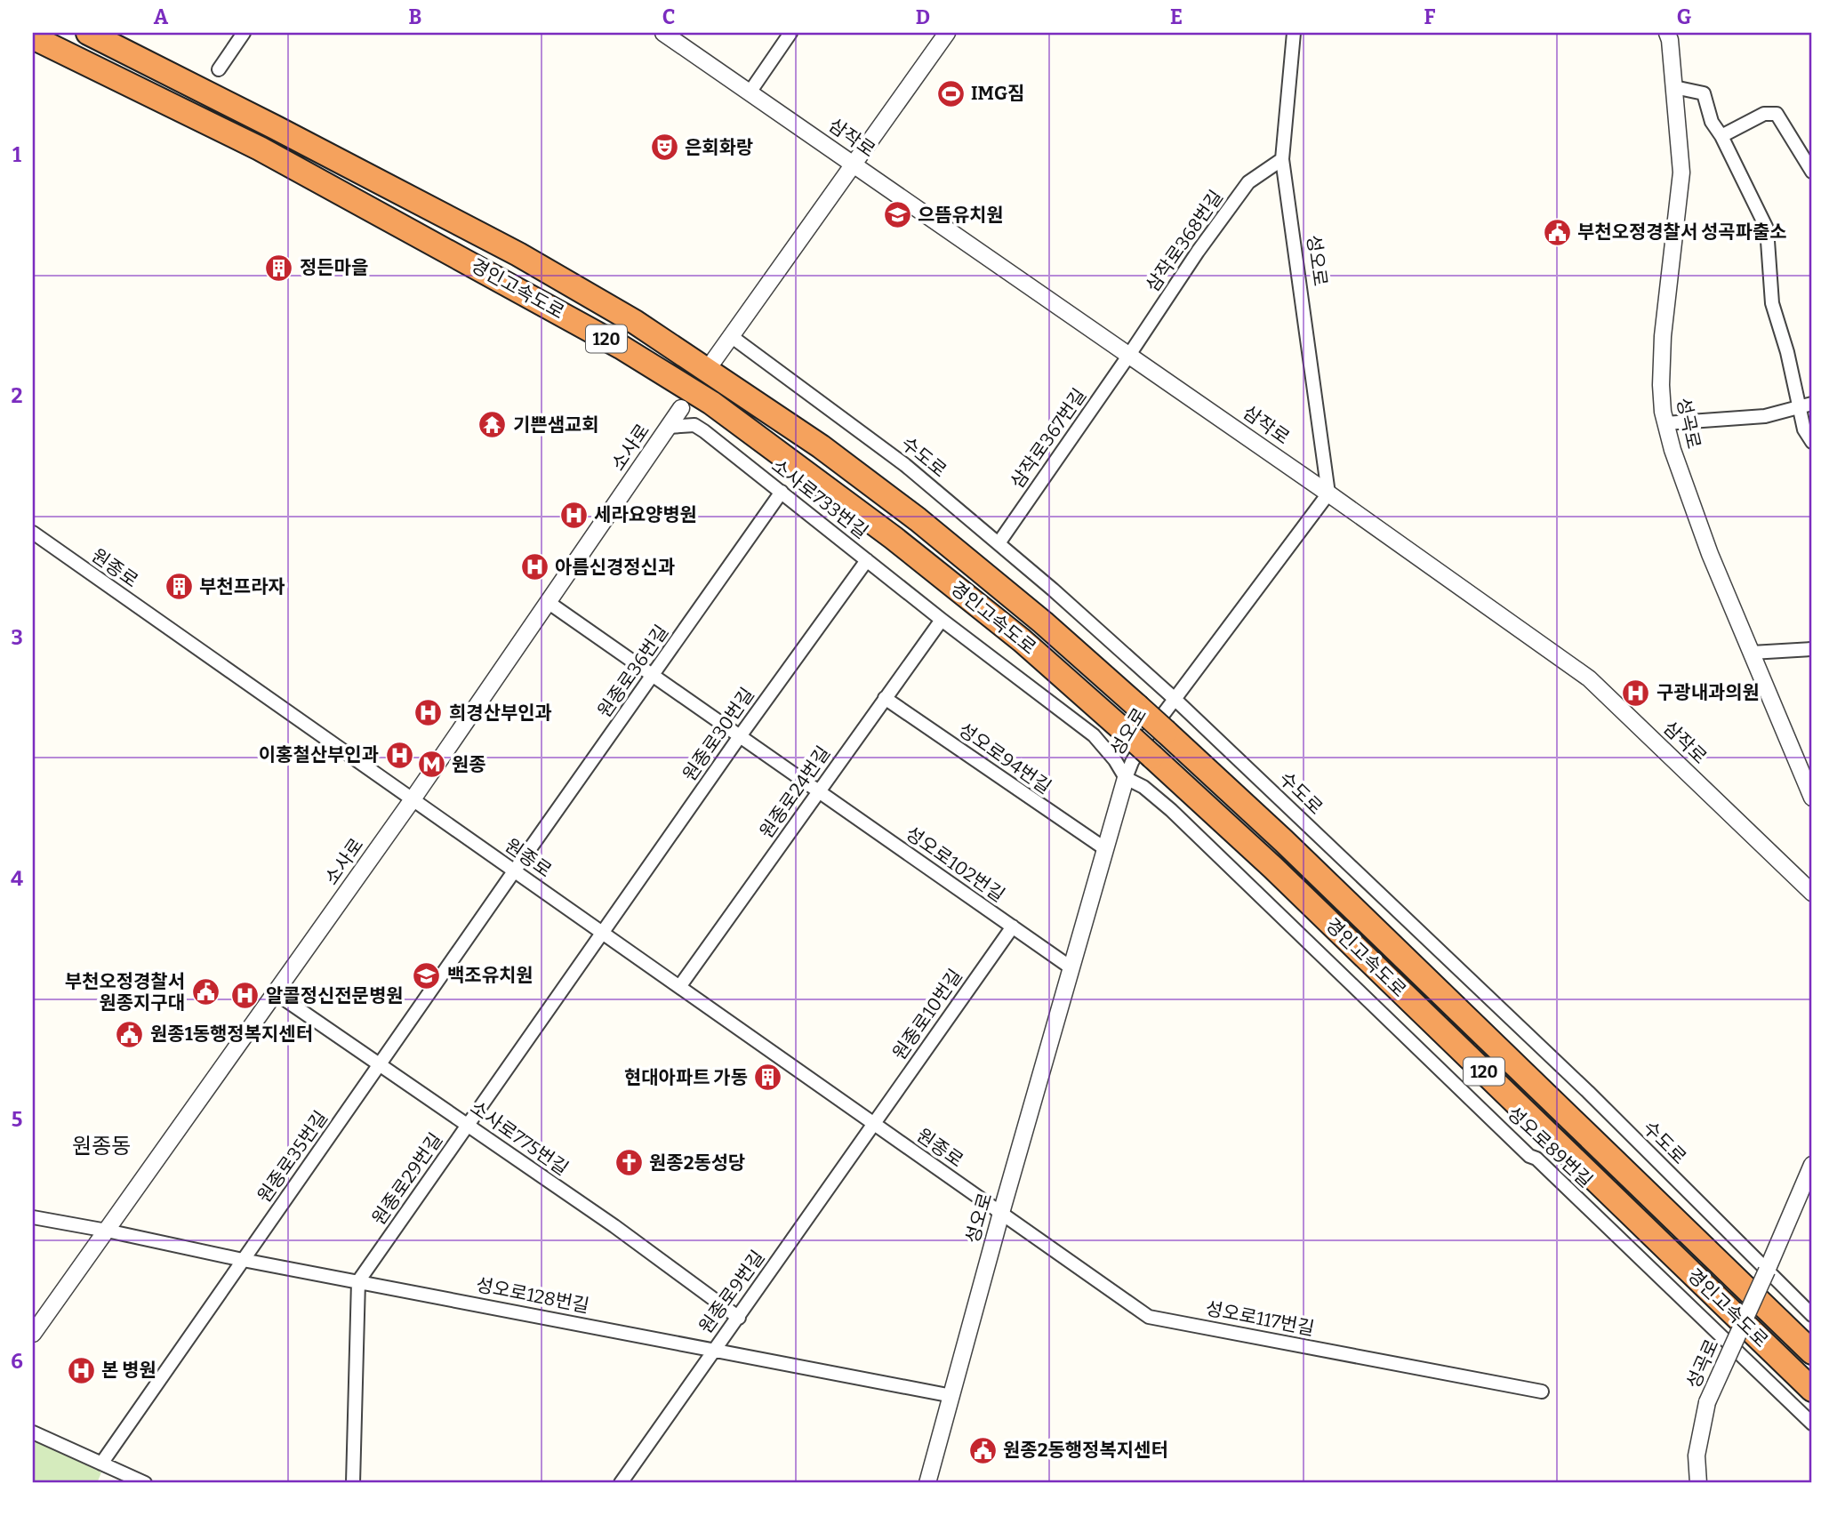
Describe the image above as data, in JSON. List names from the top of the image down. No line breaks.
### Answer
{"streets":{"highway":["경인고속도로","120"],"street":["삼작로","삼작로368번길","성오로","성곡로","삼작로367번길","소사로","수도로","소사로733번길","원종로","원종로36번길","원종로30번길","성오로94번길","원종로24번길","성오로102번길","원종로10번길","소사로775번길","성오로89번길","원종로35번길","원종로29번길","원종로9번길","성오로128번길","성오로117번길"]},"crossings":[["삼작로","삼작로368번길"],["삼작로","성오로"],["삼작로","삼작로367번길"],["삼작로368번길","성오로"],["삼작로368번길","삼작로367번길"],["성오로","수도로"],["성오로","소사로733번길"],["성오로","원종로"],["성오로","성오로94번길"],["성오로","성오로102번길"],["성오로","성오로89번길"],["성오로","성오로128번길"],["성오로","성오로117번길"],["성곡로","수도로"],["삼작로367번길","수도로"],["소사로","소사로733번길"],["소사로","원종로"],["소사로","성오로102번길"],["소사로","소사로775번길"],["소사로","성오로128번길"],["소사로733번길","원종로36번길"],["소사로733번길","원종로30번길"],["소사로733번길","원종로24번길"],["소사로733번길","성오로89번길"],["원종로","원종로36번길"],["원종로","원종로30번길"],["원종로","원종로24번길"],["원종로","원종로10번길"],["원종로","원종로35번길"],["원종로","원종로29번길"],["원종로","원종로9번길"],["원종로","성오로117번길"],["원종로36번길","성오로102번길"],["원종로36번길","원종로35번길"],["원종로30번길","성오로102번길"],["원종로30번길","원종로29번길"],["성오로94번길","원종로24번길"],["원종로24번길","성오로102번길"],["성오로102번길","원종로10번길"],["원종로10번길","원종로9번길"],["소사로775번길","원종로35번길"],["소사로775번길","원종로29번길"],["소사로775번길","원종로9번길"],["원종로35번길","성오로128번길"],["원종로29번길","성오로128번길"],["원종로9번길","성오로128번길"]],"districts":["원종동"],"places":{"sports":["IMG짐"],"theatre":["은회화랑"],"school or university":["으뜸유치원","백조유치원"],"public building":["부천오정경찰서 성곡파출소","부천오정경찰서 원종지구대","원종1동행정복지센터","원종2동행정복지센터"],"building":["정든마을","부천프라자","현대아파트 가동"],"temple":["기쁜샘교회"],"hospital":["세라요양병원","아름신경정신과","구광내과의원","희경산부인과","이홍철산부인과","알콜정신전문병원","본 병원"],"metro station":["원종"],"church":["원종2동성당"]},"grid":{"columns":["A","B","C","D","E","F","G"],"rows":["1","2","3","4","5","6"]}}
